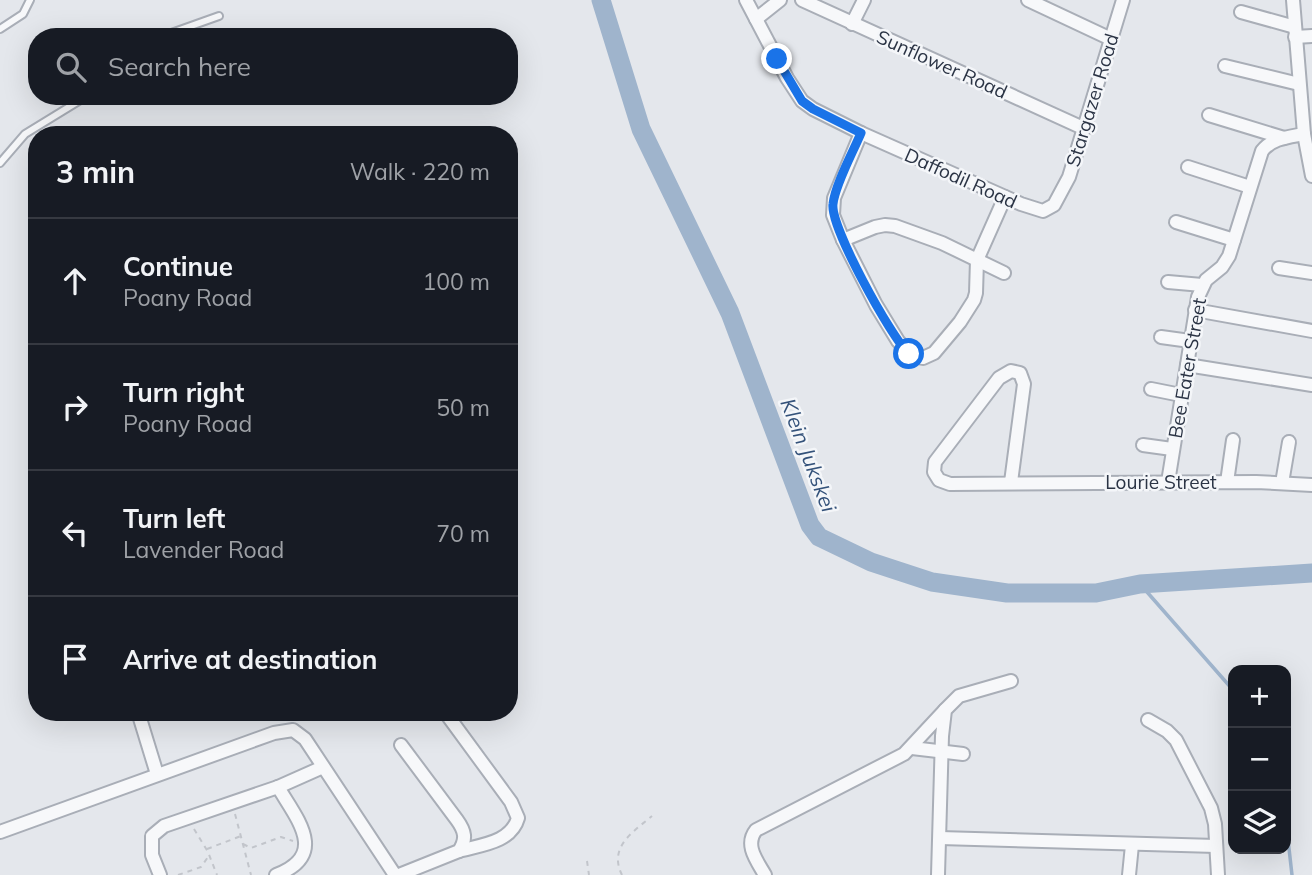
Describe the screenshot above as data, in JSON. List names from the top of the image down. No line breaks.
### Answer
{"streets":{"street":["Sunflower Road","Stargazer Road","Daffodil Road","Bee Eater Street","Lourie Street"]},"crossings":[["Sunflower Road","Stargazer Road"],["Stargazer Road","Daffodil Road"],["Bee Eater Street","Lourie Street"]],"water":["Klein Jukskei"],"page":{"search":"Search here","heading":["3 min","Walk · 220 m"],"list":[["Continue","Poany Road","100 m"],["Turn right","Poany Road","50 m"],["Turn left","Lavender Road","70 m"],"Arrive at destination"],"map_buttons":["+","−"]}}
